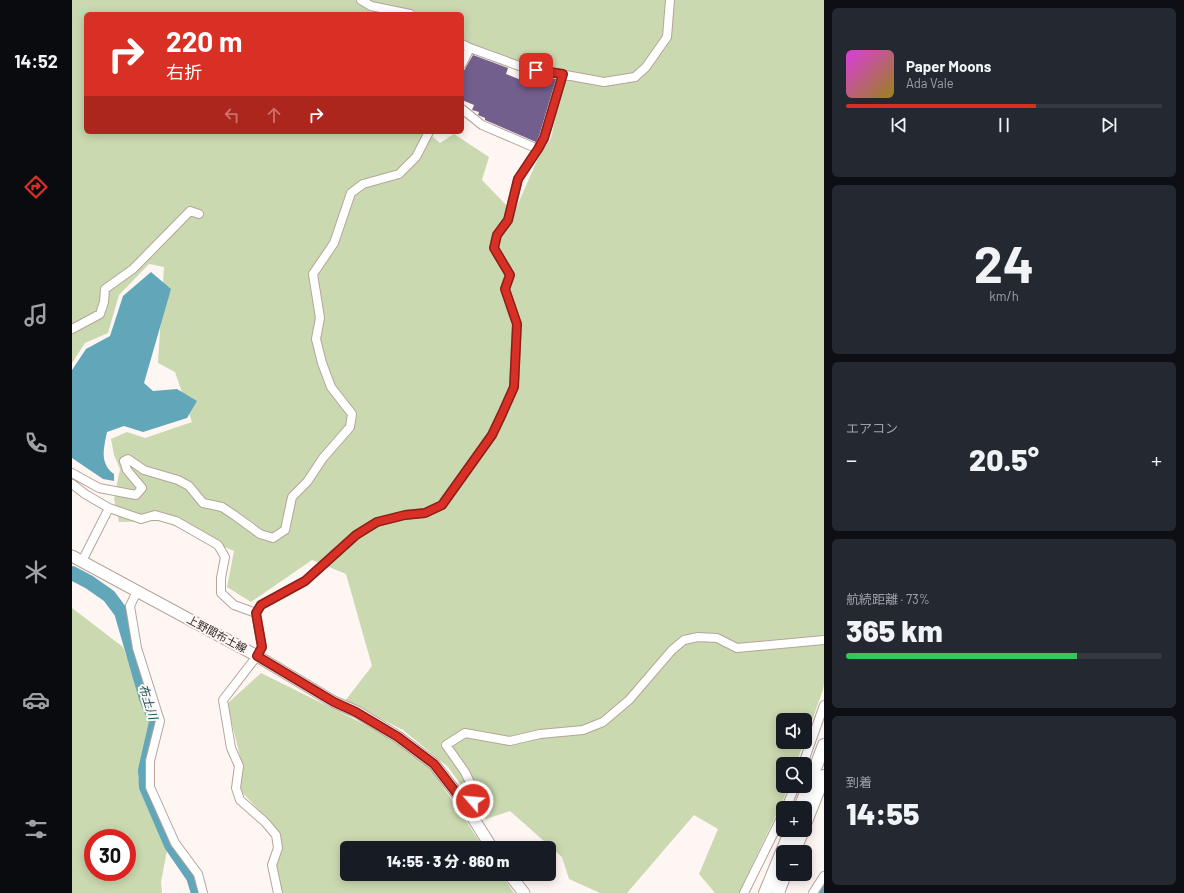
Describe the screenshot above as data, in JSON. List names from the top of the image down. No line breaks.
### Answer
{"streets":{"main road":["上野間布土線"]},"water":["布土川"],"page":{"tabs":"14:52","turn":["220 m","右折"],"song":["Paper Moons","Ada Vale"],"tile":[["24","km/h"],"エアコン",["航続距離 · 73%","365 km"],["到着","14:55"]],"heat":["−","20.5°","+"],"map_buttons":["+","−"],"limit":"30","trip":"14:55 · 3 分 · 860 m"}}
